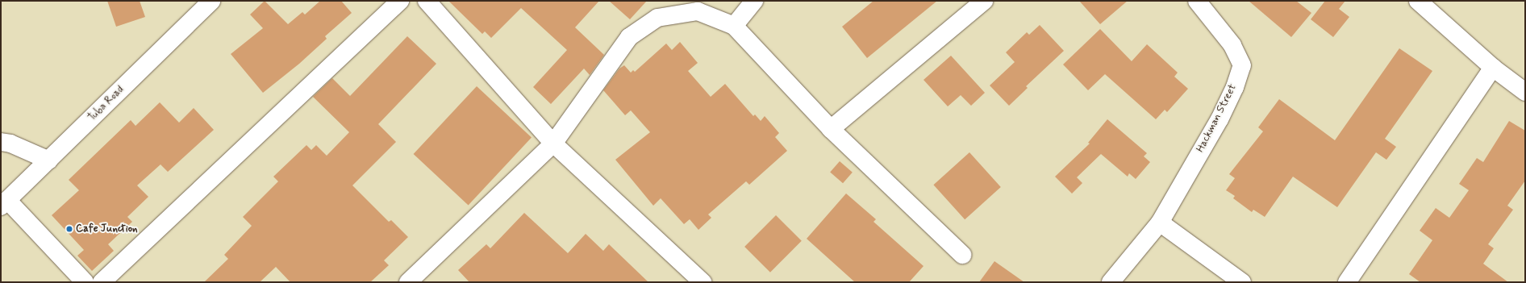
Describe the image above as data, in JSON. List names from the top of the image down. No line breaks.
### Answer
{"streets":{"street":["Tuba Road","Hackman Street"]},"places":["Cafe Junction"]}
